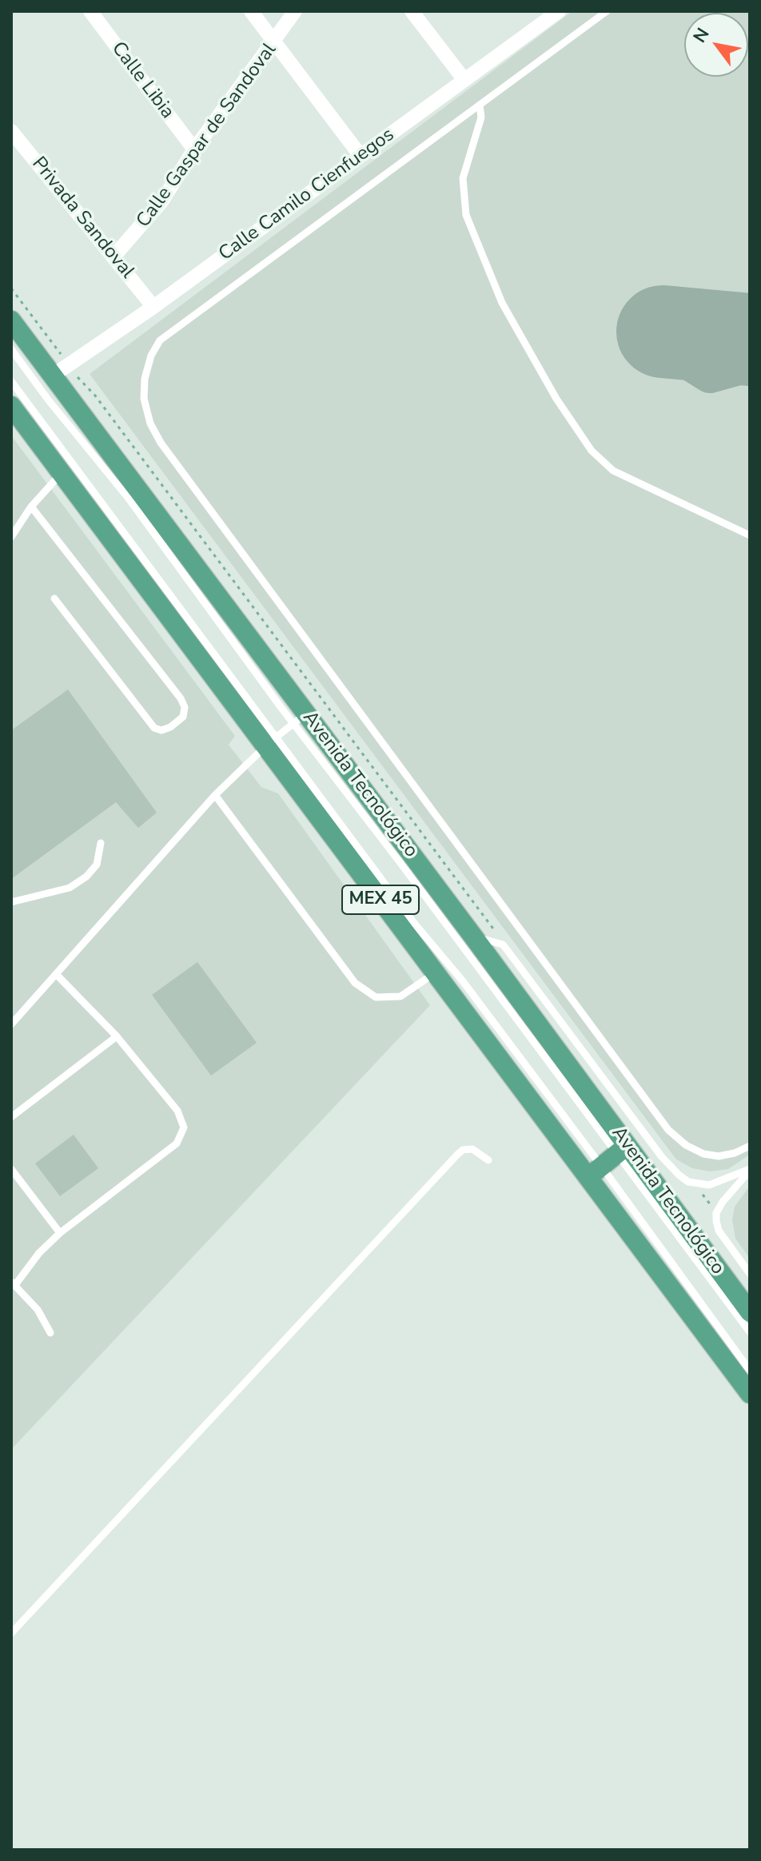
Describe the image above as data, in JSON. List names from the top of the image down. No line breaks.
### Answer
{"streets":{"main road":["Avenida Tecnológico","MEX 45"],"street":["Calle Libia","Calle Gaspar de Sandoval","Calle Camilo Cienfuegos","Privada Sandoval"]},"crossings":[["Calle Libia","Calle Gaspar de Sandoval"],["Calle Gaspar de Sandoval","Privada Sandoval"],["Calle Camilo Cienfuegos","Privada Sandoval"],["Calle Camilo Cienfuegos","Avenida Tecnológico"]],"north":"top left"}
